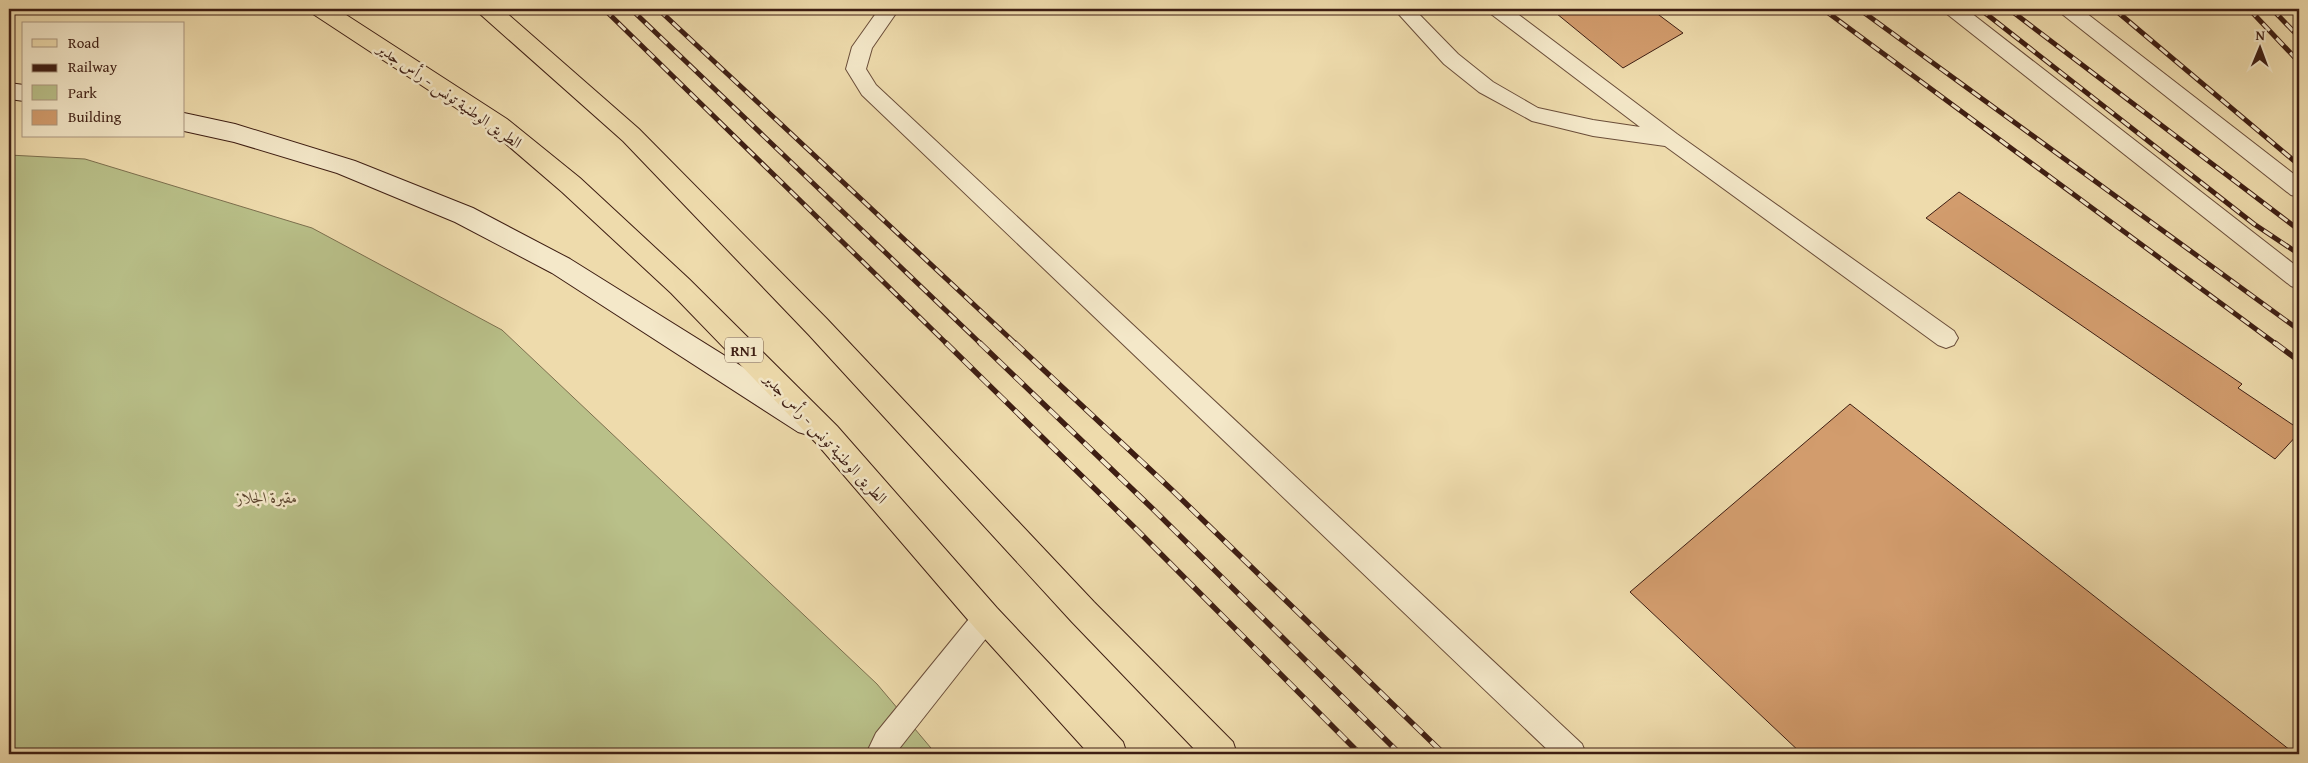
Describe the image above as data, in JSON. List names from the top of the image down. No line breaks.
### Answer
{"streets":{"main road":["الطريق الوطنية تونس - رأس جدير","RN1"]},"parks":["مقبرة الجلاز"],"legend":["Road","Railway","Park","Building"],"north":"top"}
